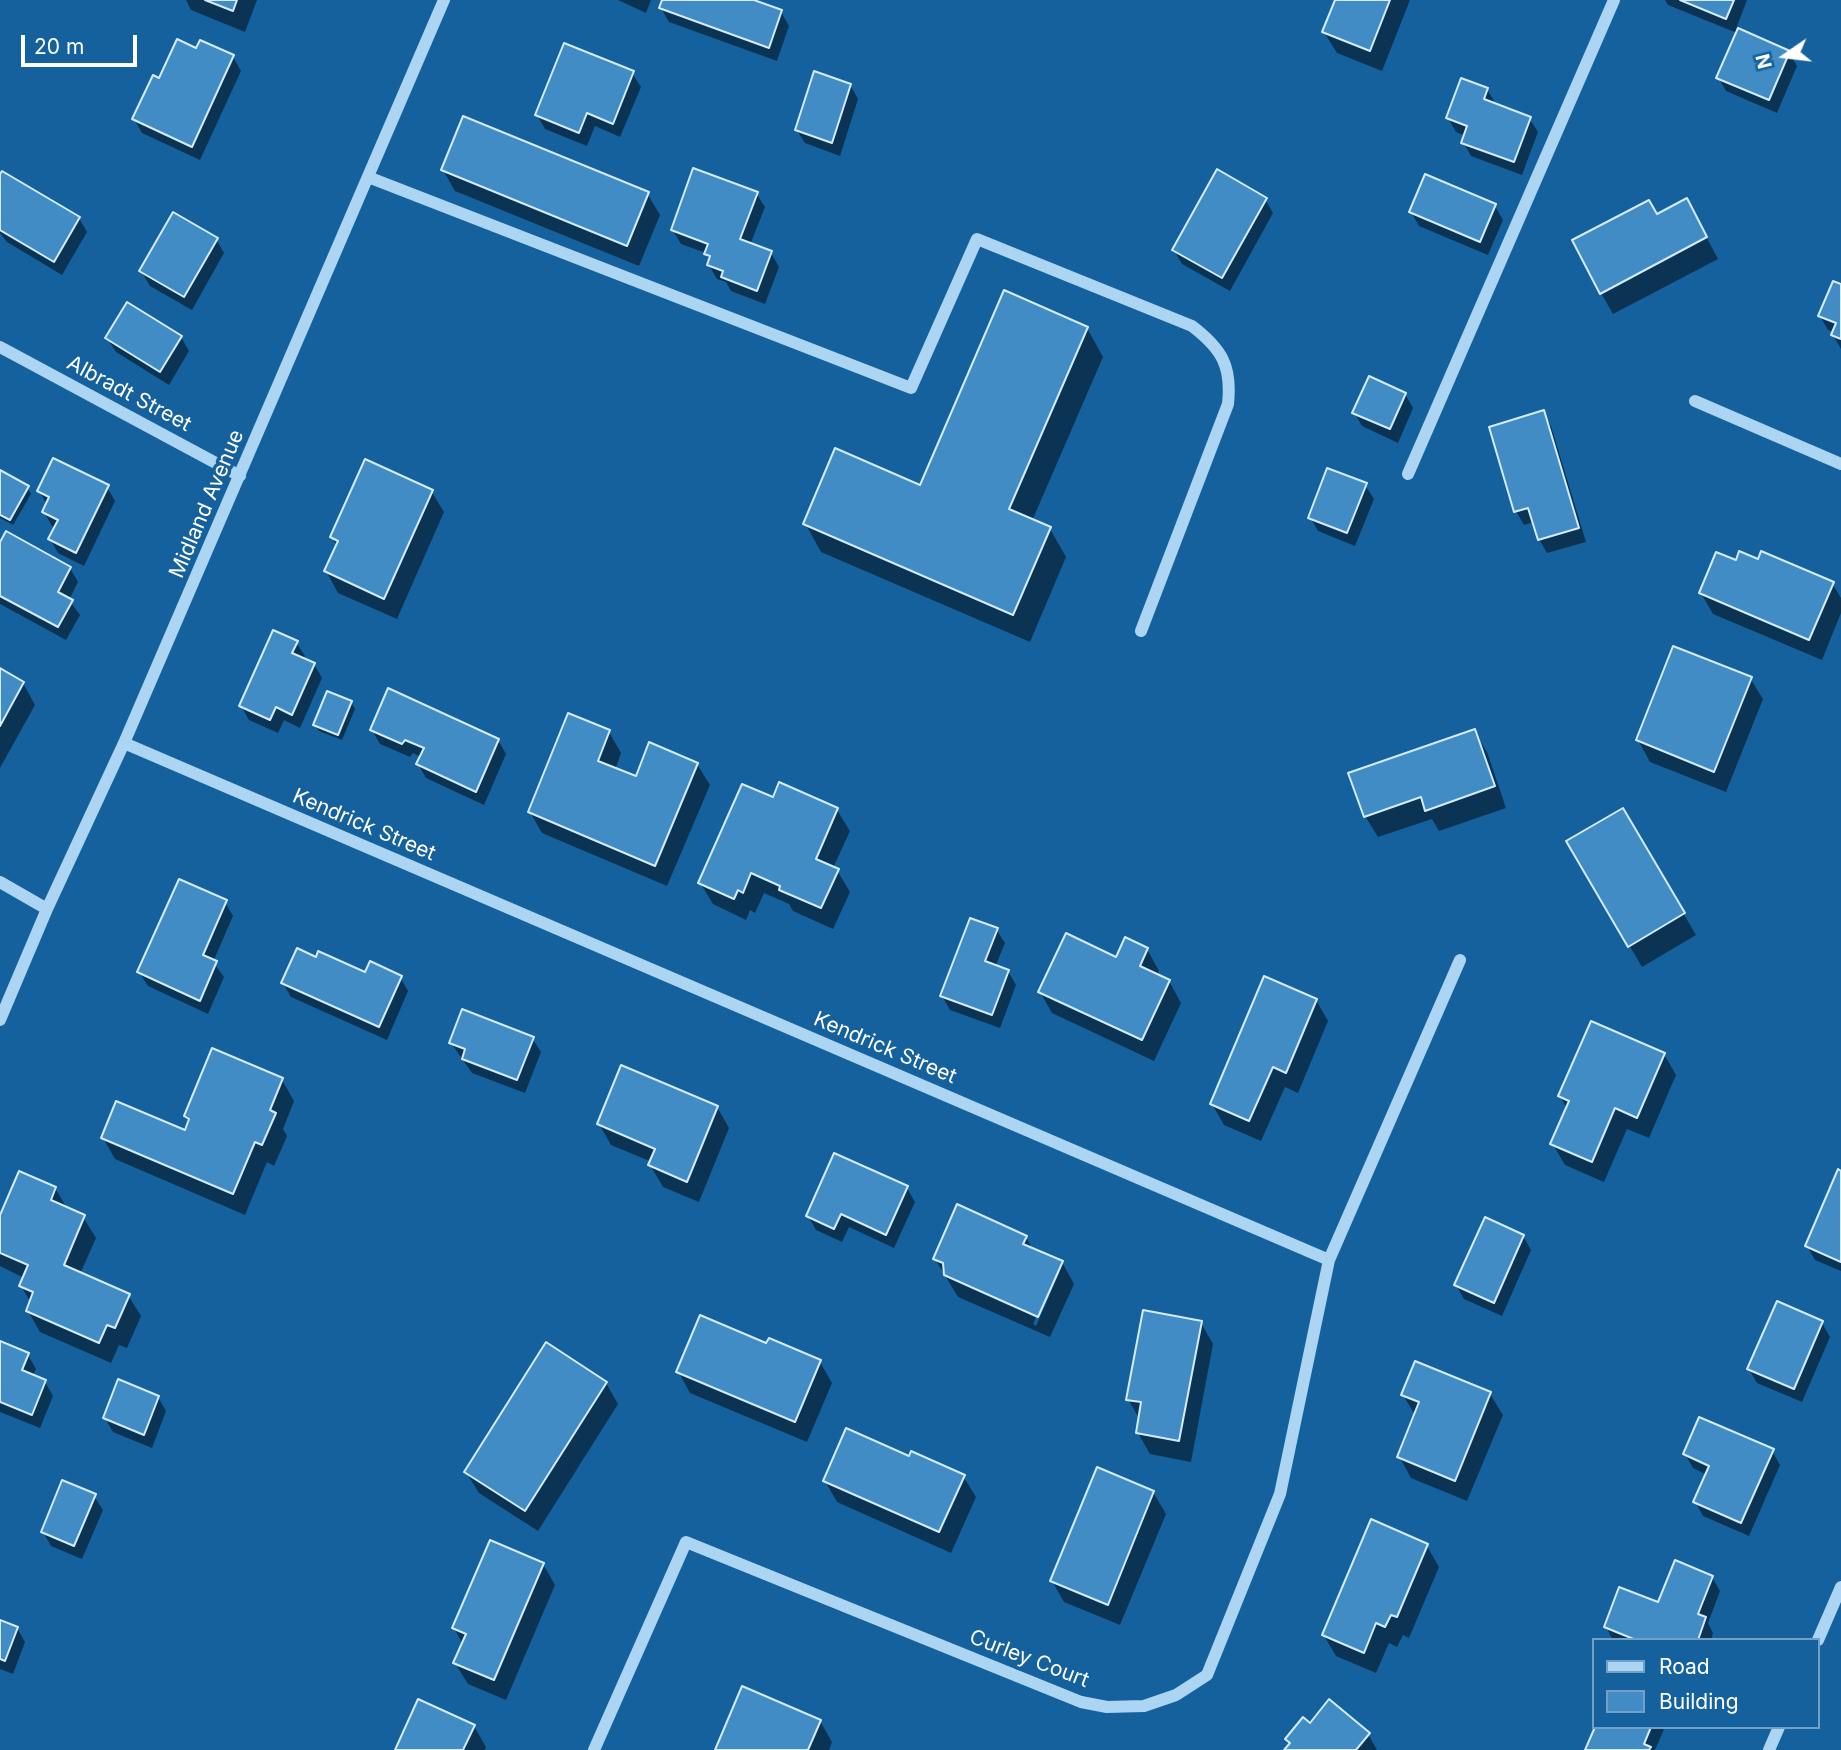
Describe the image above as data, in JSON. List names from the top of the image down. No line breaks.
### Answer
{"streets":{"street":["Albradt Street","Midland Avenue","Kendrick Street","Curley Court"]},"crossings":[["Albradt Street","Midland Avenue"],["Midland Avenue","Kendrick Street"],["Kendrick Street","Curley Court"]],"legend":["Road","Building"],"scale_bar":"20 m","north":"left"}
